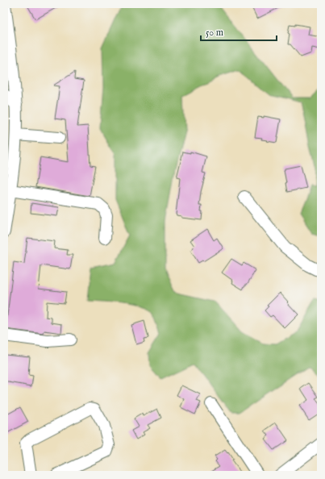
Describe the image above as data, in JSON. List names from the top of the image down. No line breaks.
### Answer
{"scale_bar":"50 m"}
